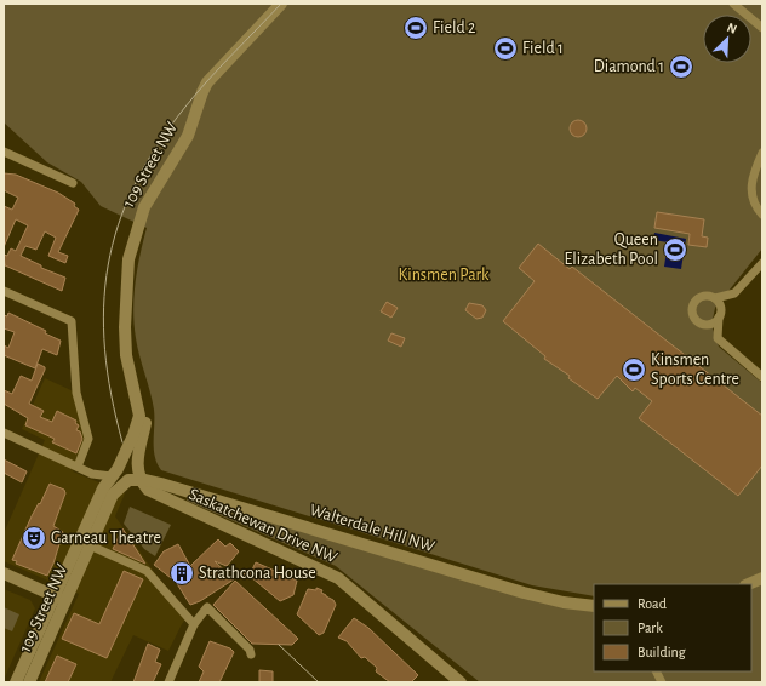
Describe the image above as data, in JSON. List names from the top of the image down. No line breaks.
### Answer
{"streets":{"main road":["109 Street NW","Saskatchewan Drive NW","Walterdale Hill NW"]},"crossings":[["109 Street NW","Saskatchewan Drive NW"],["109 Street NW","Walterdale Hill NW"],["Saskatchewan Drive NW","Walterdale Hill NW"]],"parks":["Kinsmen Park"],"places":{"sports":["Field 2","Field 1","Diamond 1","Queen Elizabeth Pool","Kinsmen Sports Centre"],"theatre":["Garneau Theatre"],"building":["Strathcona House"]},"legend":["Road","Park","Building"],"north":"top right"}
